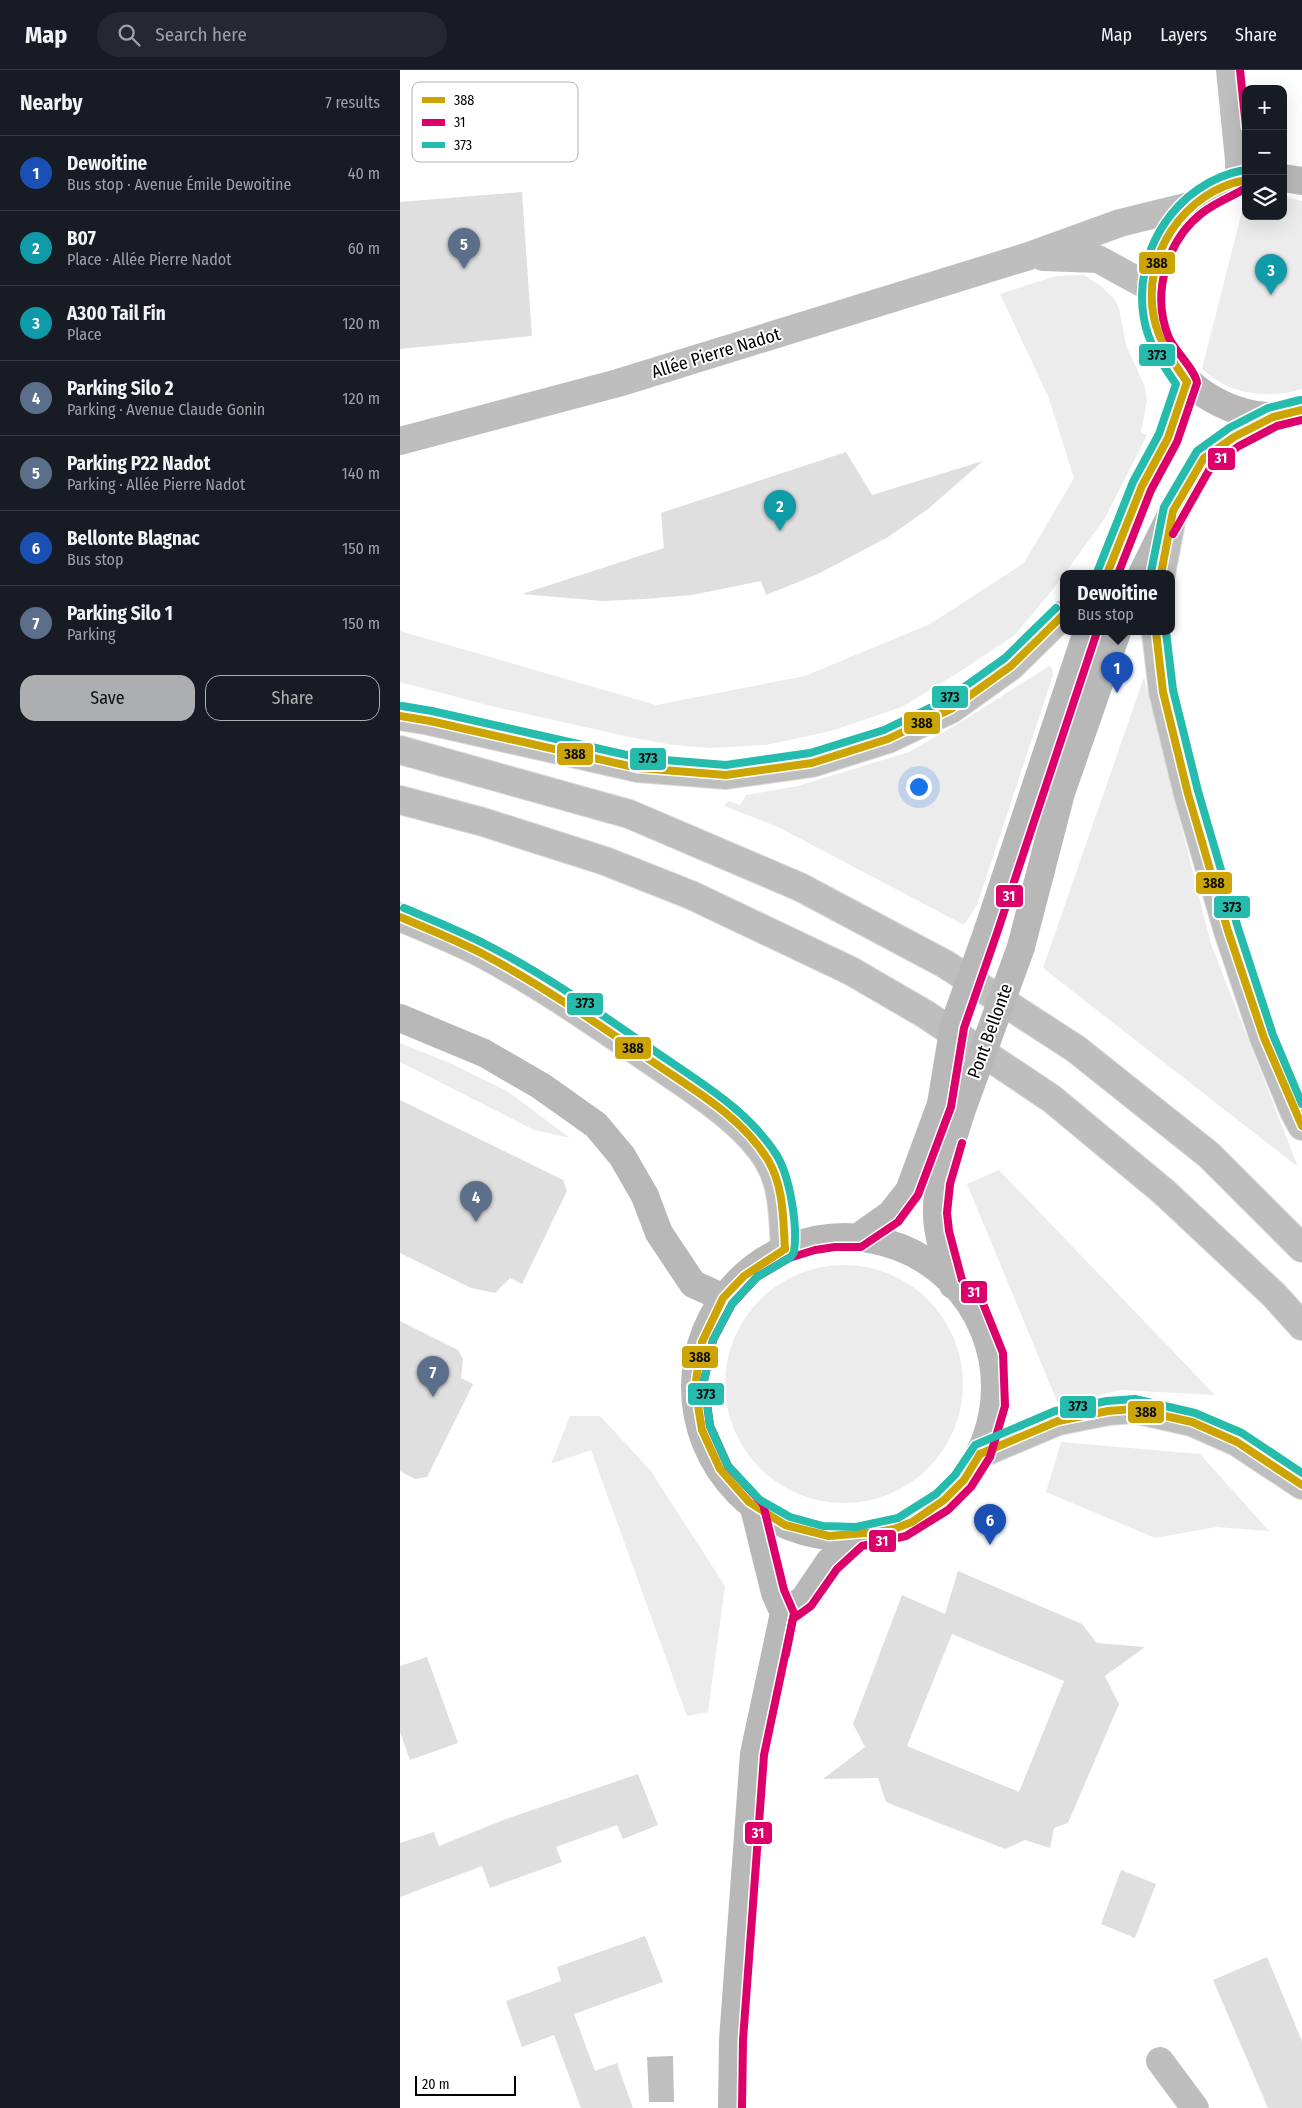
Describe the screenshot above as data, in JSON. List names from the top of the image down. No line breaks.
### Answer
{"streets":{"main road":["Allée Pierre Nadot","Pont Bellonte"]},"lines":["transit line 31","transit line 373","transit line 388"],"legend":["388","31","373"],"scale_bar":"20 m","page":{"header":"Map","search":"Search here","nav":["Map","Layers","Share"],"heading":["Nearby","7 results"],"map_buttons":["+","−"],"list":[{"mark":"1","name":"Dewoitine","note":"Bus stop · Avenue Émile Dewoitine","value":"40 m"},{"mark":"2","name":"B07","note":"Place · Allée Pierre Nadot","value":"60 m"},{"mark":"3","name":"A300 Tail Fin","note":"Place","value":"120 m"},{"mark":"4","name":"Parking Silo 2","note":"Parking · Avenue Claude Gonin","value":"120 m"},{"mark":"5","name":"Parking P22 Nadot","note":"Parking · Allée Pierre Nadot","value":"140 m"},{"mark":"6","name":"Bellonte Blagnac","note":"Bus stop","value":"150 m"},{"mark":"7","name":"Parking Silo 1","note":"Parking","value":"150 m"}],"pins":["5","3","2","1","4","7","6"],"popup":["Dewoitine","Bus stop"],"buttons":["Save","Share"],"scale":"20 m"}}
